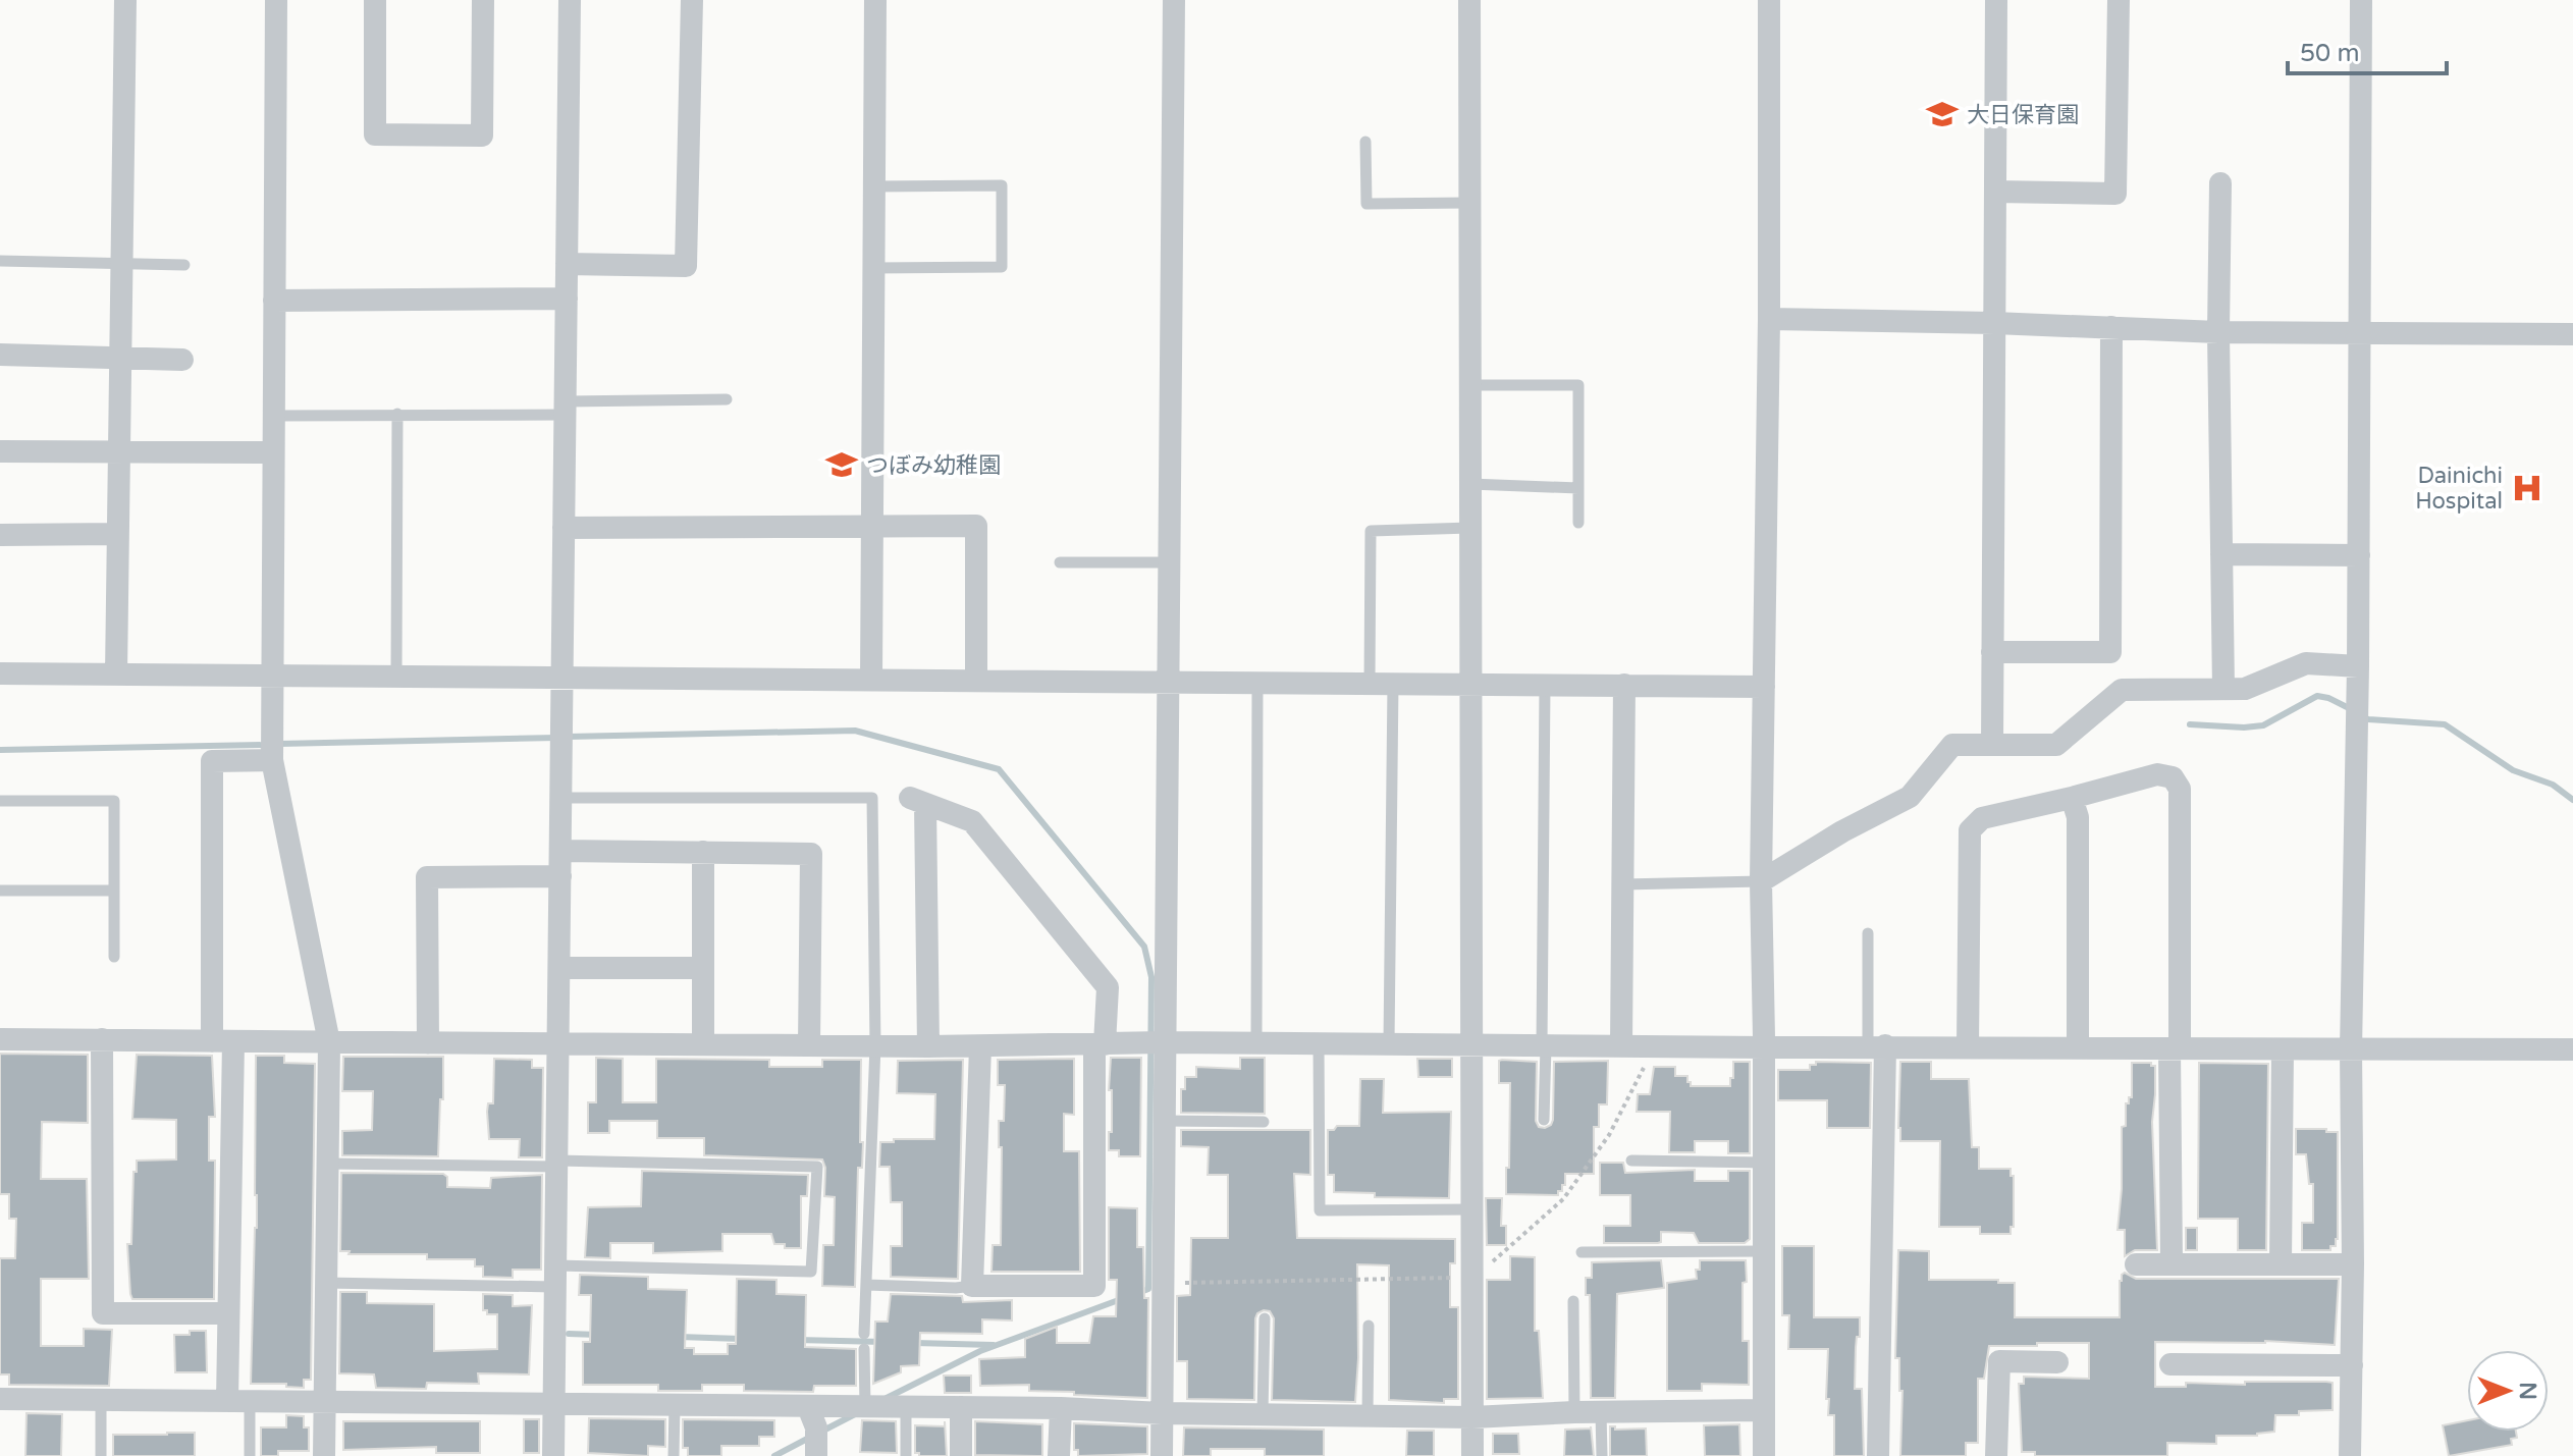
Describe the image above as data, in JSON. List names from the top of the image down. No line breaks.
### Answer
{"places":{"school or university":["大日保育園","つぼみ幼稚園"],"hospital":["Dainichi Hospital"]},"scale_bar":"50 m","north":"right"}
